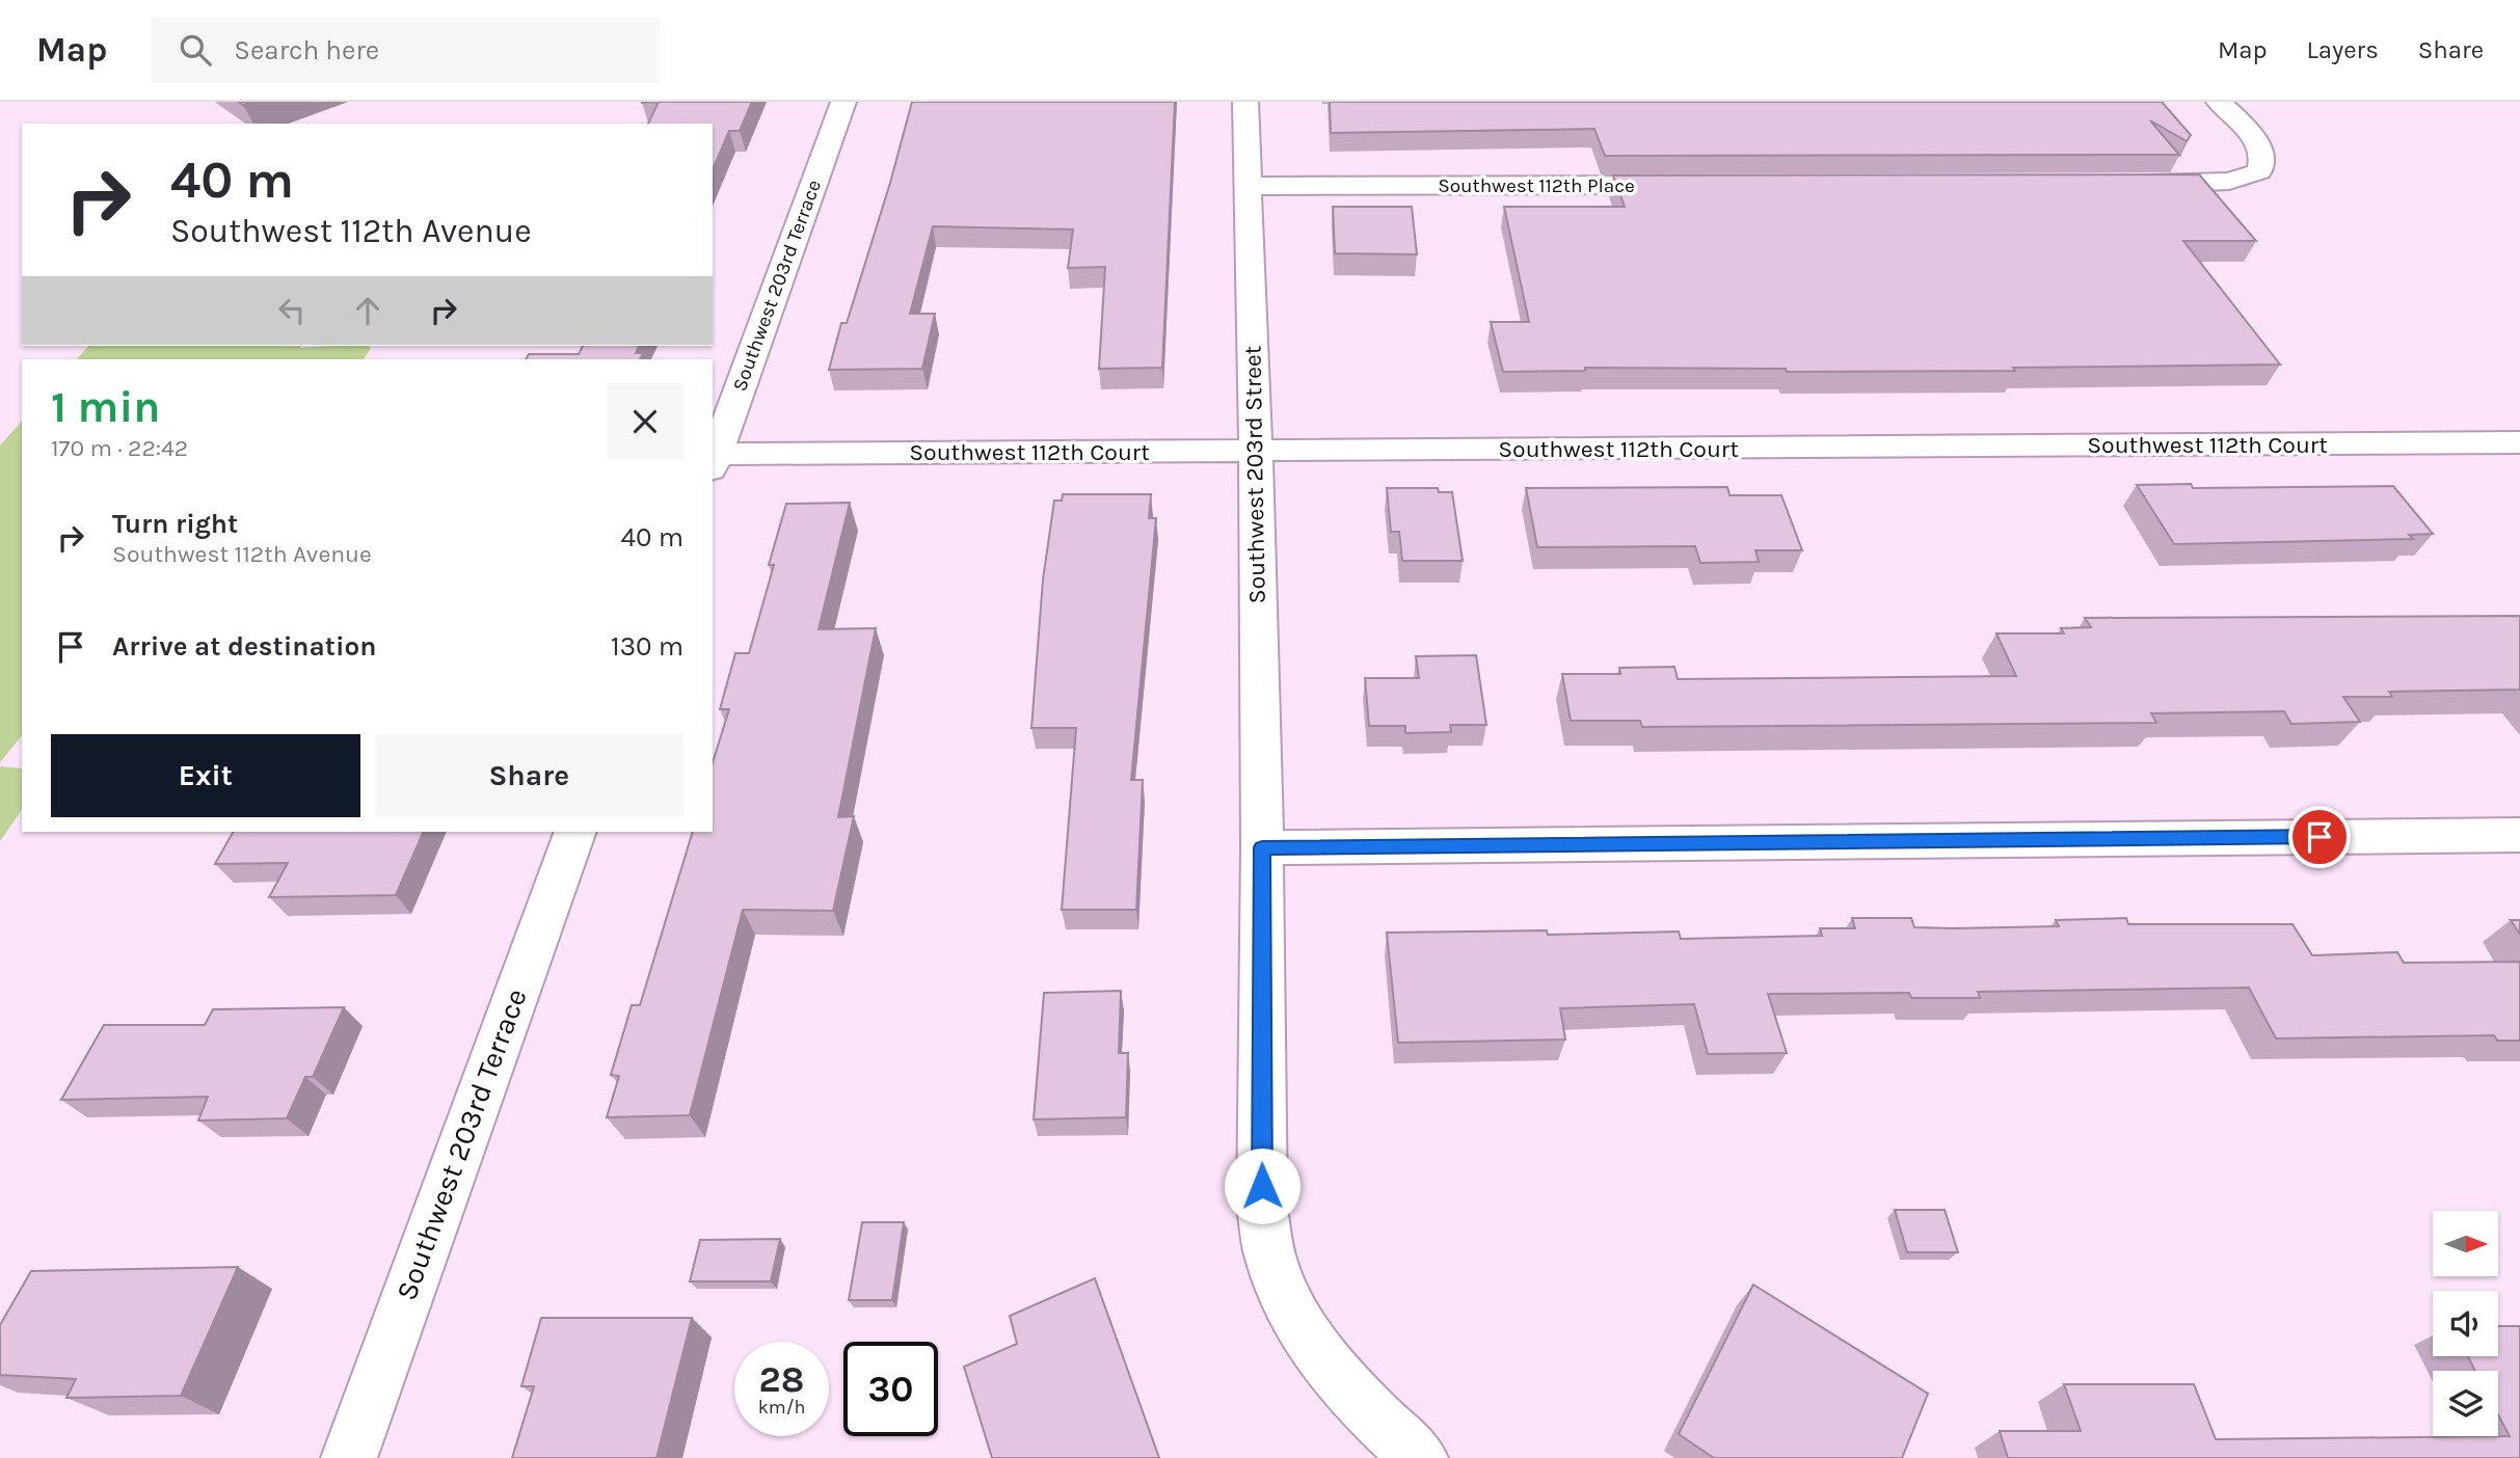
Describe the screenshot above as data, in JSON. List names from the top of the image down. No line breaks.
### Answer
{"streets":{"street":["Southwest 112th Place","Southwest 203rd Terrace","Southwest 112th Court","Southwest 203rd Street"]},"crossings":[["Southwest 112th Place","Southwest 203rd Street"],["Southwest 203rd Terrace","Southwest 112th Court"],["Southwest 112th Court","Southwest 203rd Street"]],"north":"right","page":{"header":"Map","search":"Search here","nav":["Map","Layers","Share"],"turn":["40 m","Southwest 112th Avenue"],"heading":["1 min","170 m · 22:42"],"list":[{"name":"Turn right","note":"Southwest 112th Avenue","value":"40 m"},{"name":"Arrive at destination","value":"130 m"}],"buttons":["Exit","Share"],"speed":"28 km/h","limit":"30"}}
